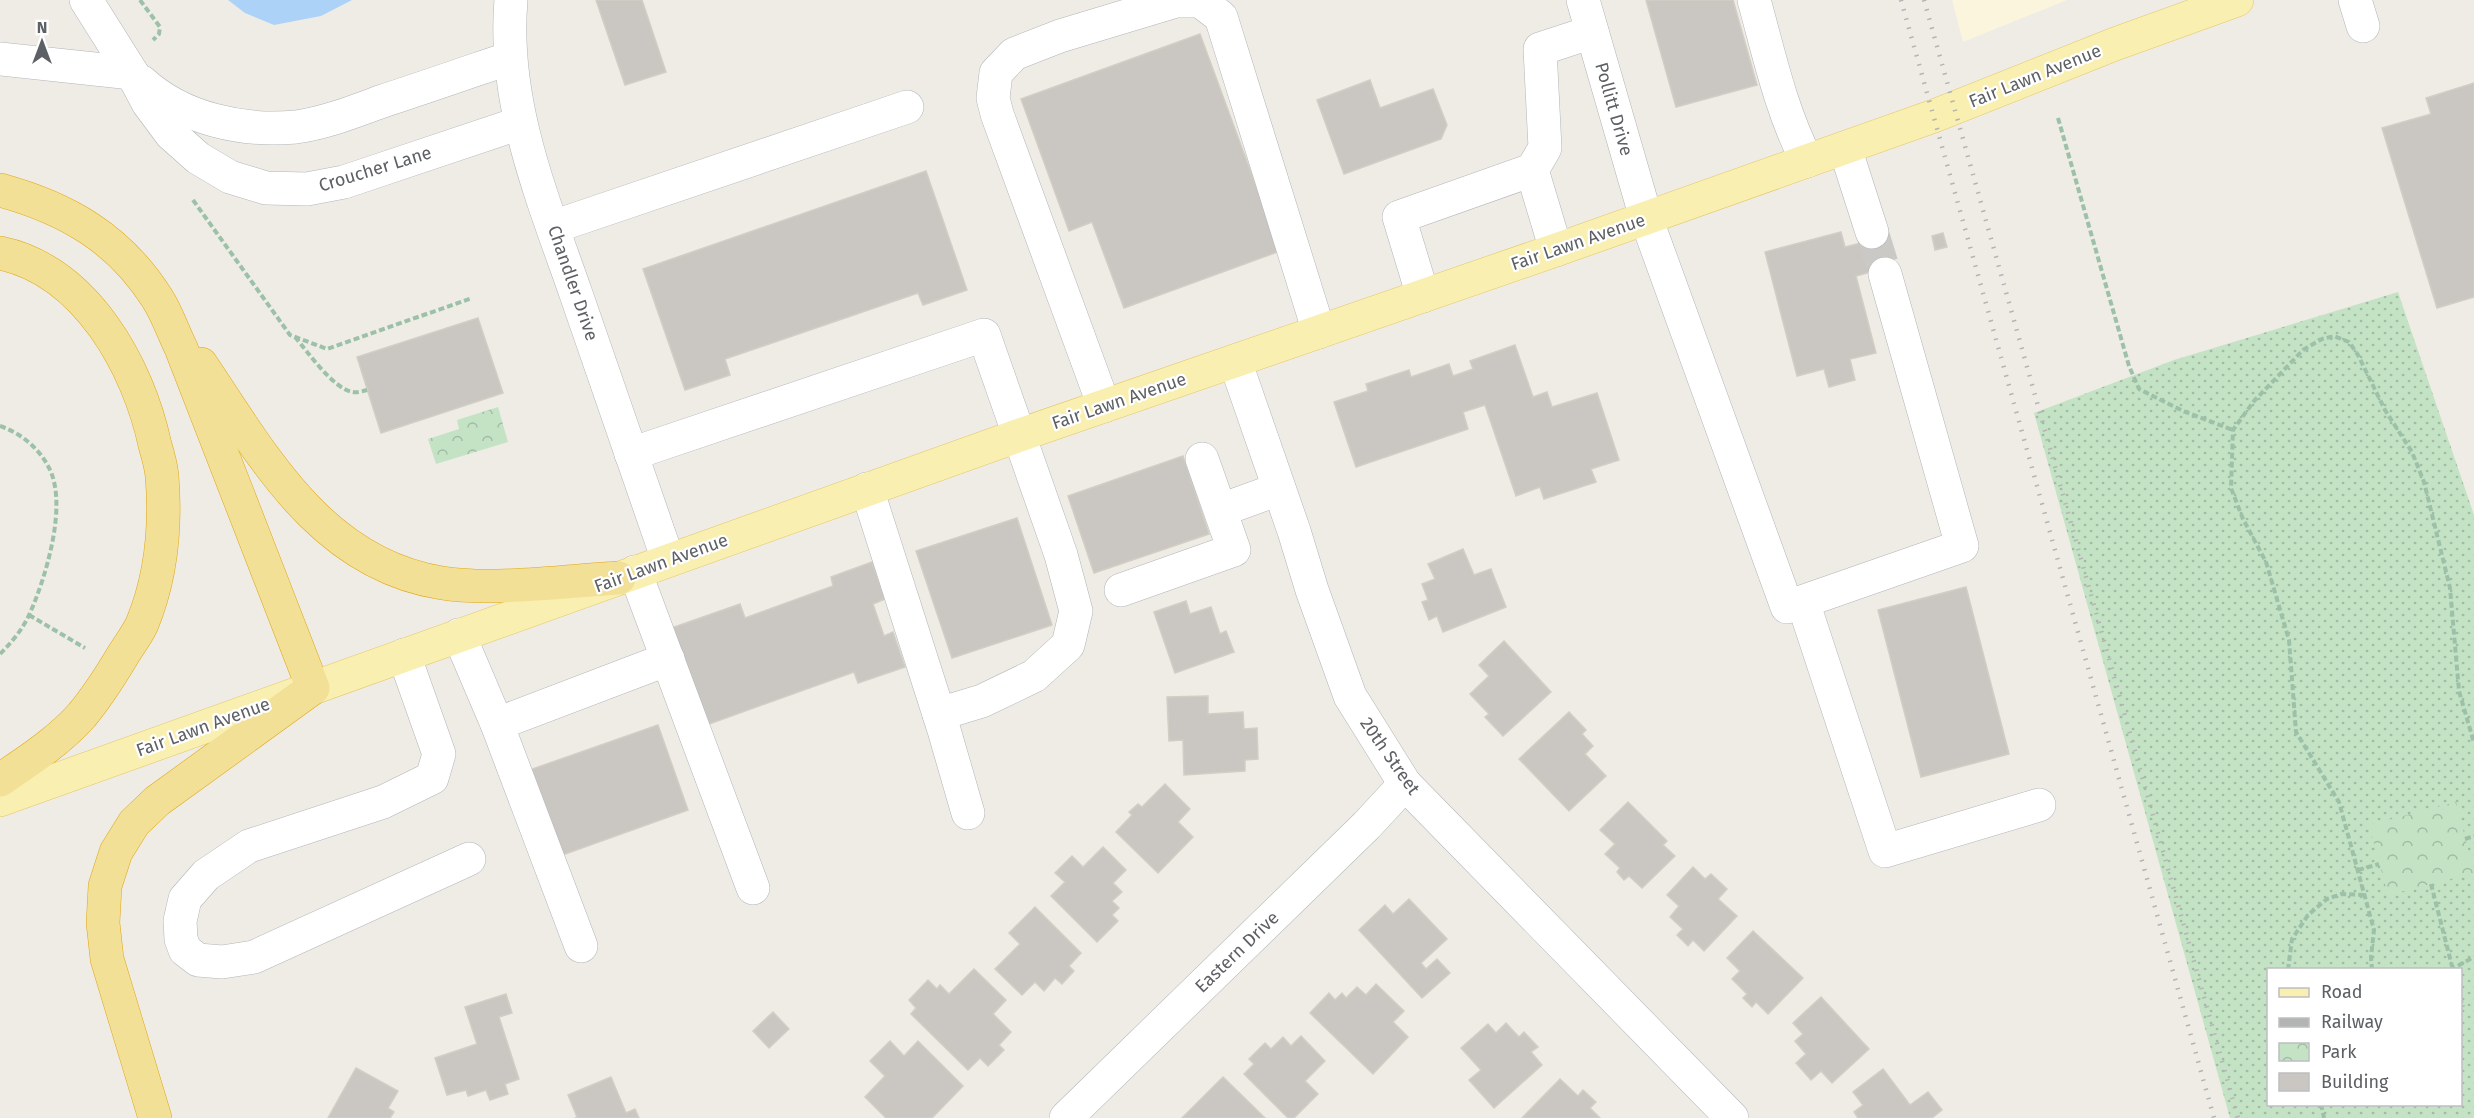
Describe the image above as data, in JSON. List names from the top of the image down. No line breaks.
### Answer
{"streets":{"main road":["Fair Lawn Avenue"],"street":["Pollitt Drive","Croucher Lane","Chandler Drive","20th Street","Eastern Drive"]},"crossings":[["Fair Lawn Avenue","Pollitt Drive"],["Fair Lawn Avenue","Chandler Drive"],["Fair Lawn Avenue","20th Street"],["Croucher Lane","Chandler Drive"],["20th Street","Eastern Drive"]],"legend":["Road","Railway","Park","Building"],"north":"top"}
